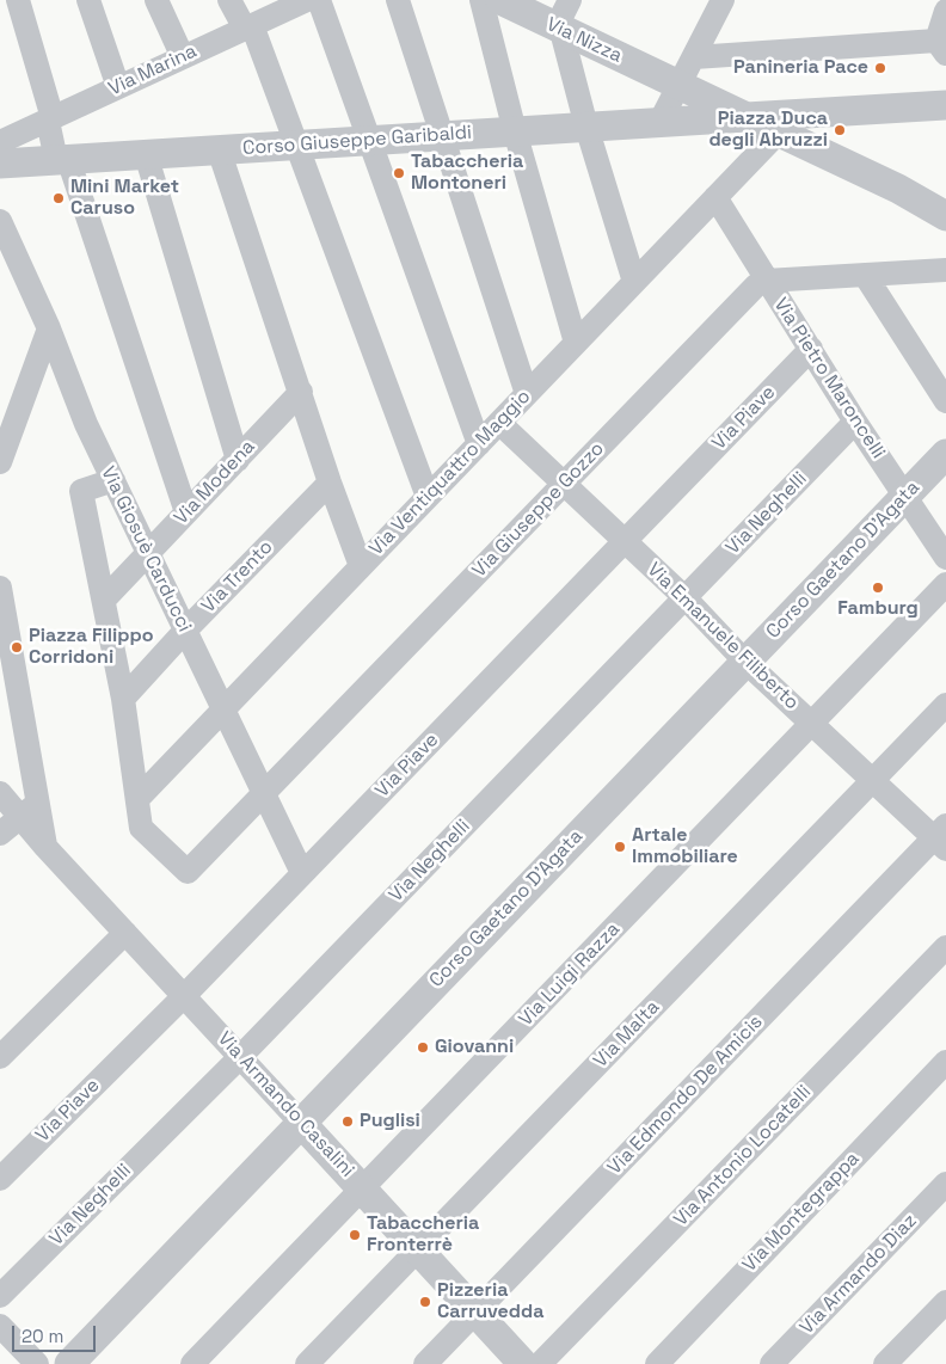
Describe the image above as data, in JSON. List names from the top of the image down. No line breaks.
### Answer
{"streets":{"street":["Via Nizza","Via Marina","Corso Giuseppe Garibaldi","Via Pietro Maroncelli","Via Piave","Via Ventiquattro Maggio","Via Modena","Via Giuseppe Gozzo","Via Neghelli","Via Giosuè Carducci","Corso Gaetano D'Agata","Via Trento","Via Emanuele Filiberto","Via Luigi Razza","Via Malta","Via Edmondo De Amicis","Via Armando Casalini","Via Antonio Locatelli","Via Montegrappa","Via Armando Diaz"]},"crossings":[["Via Nizza","Corso Giuseppe Garibaldi"],["Via Nizza","Via Ventiquattro Maggio"],["Via Pietro Maroncelli","Via Piave"],["Via Pietro Maroncelli","Via Ventiquattro Maggio"],["Via Pietro Maroncelli","Via Giuseppe Gozzo"],["Via Pietro Maroncelli","Via Neghelli"],["Via Pietro Maroncelli","Corso Gaetano D'Agata"],["Via Piave","Via Giosuè Carducci"],["Via Piave","Via Emanuele Filiberto"],["Via Piave","Via Armando Casalini"],["Via Ventiquattro Maggio","Via Giuseppe Gozzo"],["Via Ventiquattro Maggio","Via Giosuè Carducci"],["Via Ventiquattro Maggio","Via Emanuele Filiberto"],["Via Modena","Via Giosuè Carducci"],["Via Giuseppe Gozzo","Via Giosuè Carducci"],["Via Giuseppe Gozzo","Via Emanuele Filiberto"],["Via Neghelli","Via Emanuele Filiberto"],["Via Neghelli","Via Armando Casalini"],["Via Giosuè Carducci","Via Trento"],["Corso Gaetano D'Agata","Via Emanuele Filiberto"],["Corso Gaetano D'Agata","Via Armando Casalini"],["Via Emanuele Filiberto","Via Luigi Razza"],["Via Emanuele Filiberto","Via Malta"],["Via Emanuele Filiberto","Via Edmondo De Amicis"],["Via Luigi Razza","Via Armando Casalini"],["Via Malta","Via Armando Casalini"],["Via Edmondo De Amicis","Via Armando Casalini"]],"places":["Panineria Pace","Piazza Duca degli Abruzzi","Tabaccheria Montoneri","Mini Market Caruso","Famburg","Piazza Filippo Corridoni","Artale Immobiliare","Giovanni","Puglisi","Tabaccheria Fronterrè","Pizzeria Carruvedda"],"scale_bar":"20 m"}
